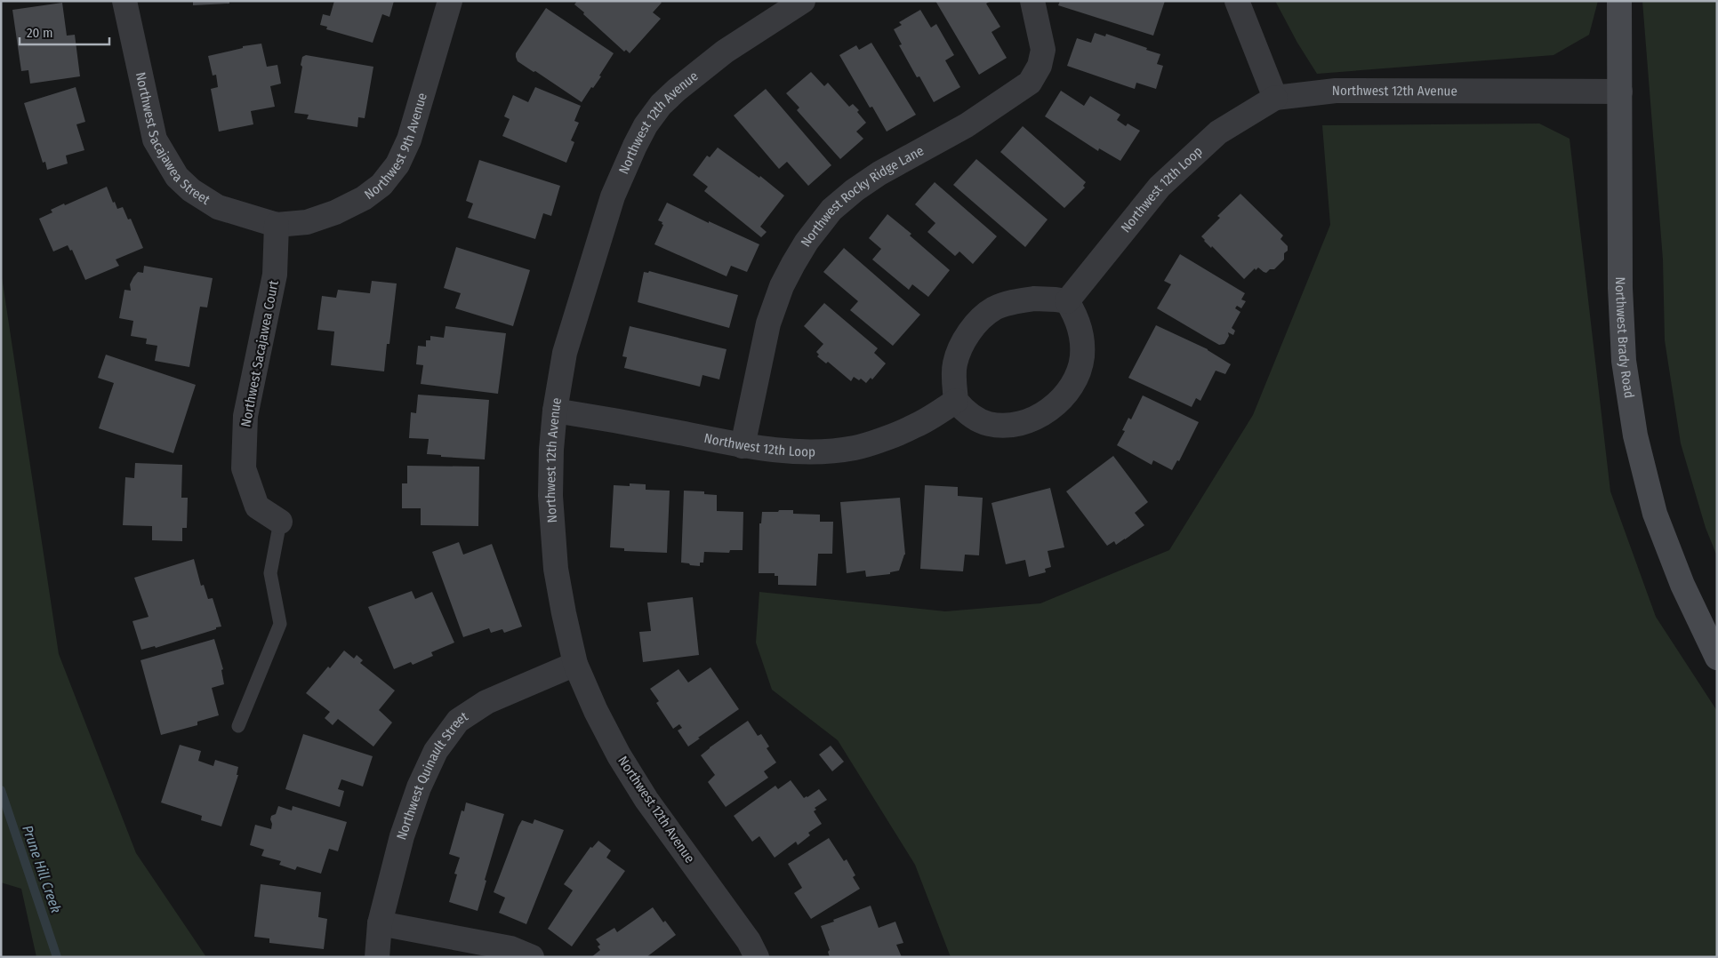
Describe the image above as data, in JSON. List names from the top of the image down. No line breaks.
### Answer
{"streets":{"main road":["Northwest Brady Road"],"street":["Northwest 12th Avenue","Northwest Sacajawea Street","Northwest 9th Avenue","Northwest 12th Loop","Northwest Rocky Ridge Lane","Northwest Sacajawea Court","Northwest Quinault Street"]},"crossings":[["Northwest 12th Avenue","Northwest 12th Loop"],["Northwest 12th Avenue","Northwest Brady Road"],["Northwest 12th Avenue","Northwest Quinault Street"],["Northwest Sacajawea Street","Northwest 9th Avenue"],["Northwest Sacajawea Street","Northwest Sacajawea Court"],["Northwest 9th Avenue","Northwest Sacajawea Court"],["Northwest 12th Loop","Northwest Rocky Ridge Lane"]],"water":["Prune Hill Creek"],"scale_bar":"20 m"}
